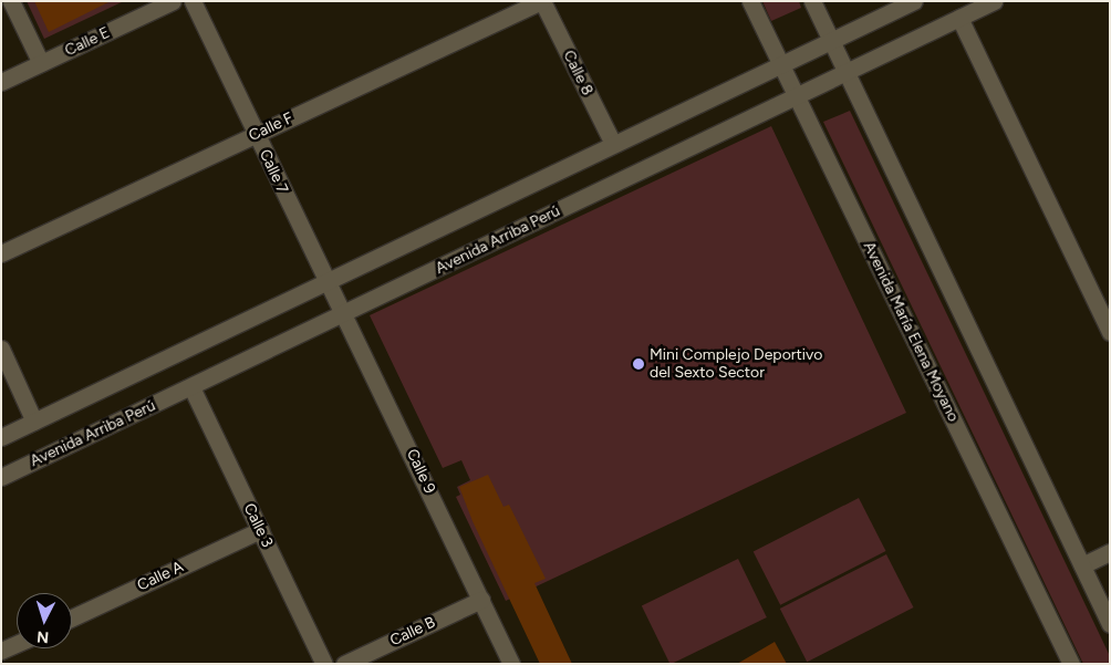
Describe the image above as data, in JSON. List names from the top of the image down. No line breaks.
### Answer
{"streets":{"street":["Calle E","Calle 8","Calle F","Calle 7","Avenida Arriba Perú","Avenida María Elena Moyano","Calle 9","Calle 3","Calle A","Calle B"]},"crossings":[["Calle 8","Calle F"],["Calle F","Calle 7"],["Calle 7","Calle 9"],["Avenida Arriba Perú","Avenida María Elena Moyano"],["Avenida Arriba Perú","Calle 9"],["Avenida Arriba Perú","Calle 3"],["Calle 9","Calle B"],["Calle 3","Calle A"]],"places":["Mini Complejo Deportivo del Sexto Sector"],"north":"bottom"}
